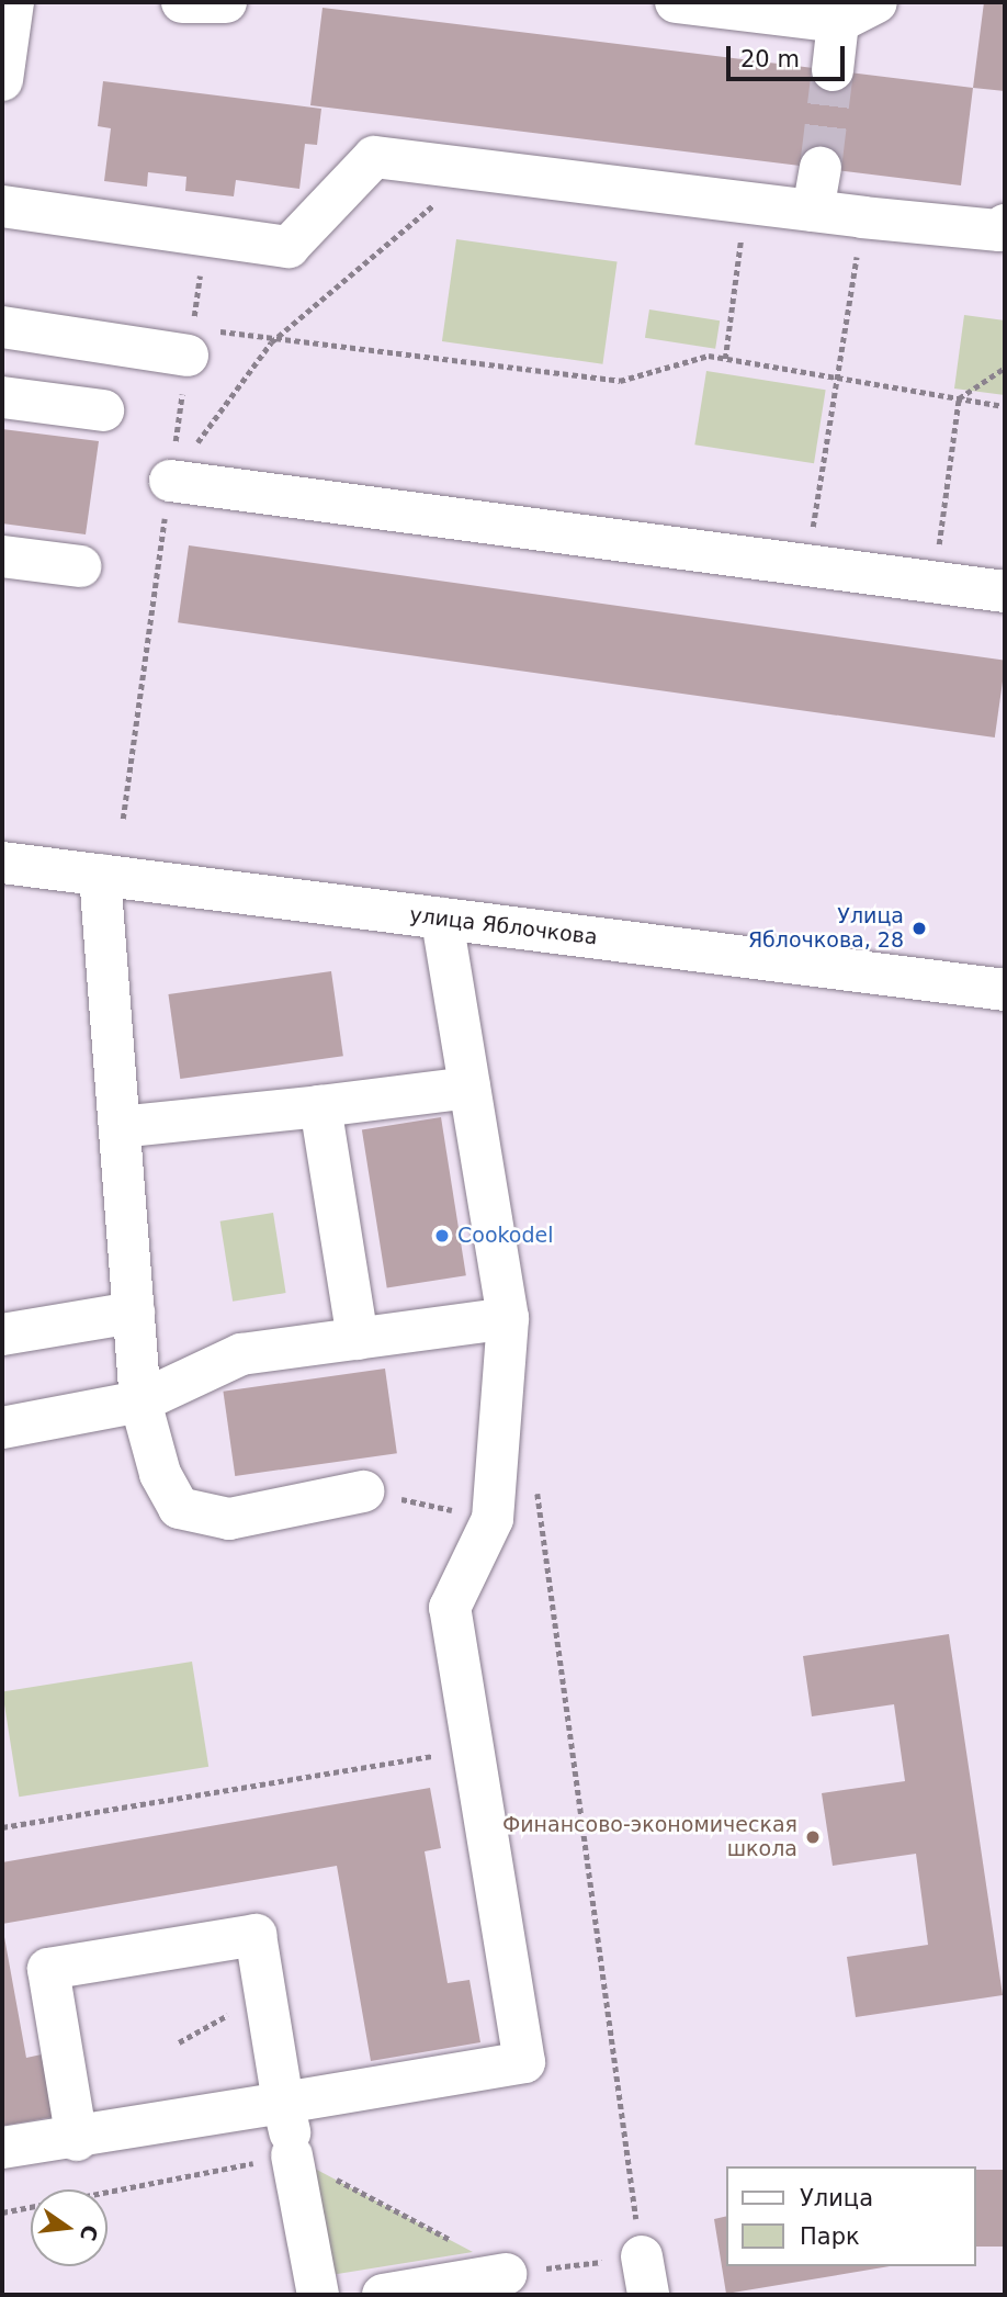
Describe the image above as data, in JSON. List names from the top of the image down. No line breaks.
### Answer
{"streets":{"street":["улица Яблочкова"]},"places":["Улица Яблочкова, 28","Cookodel","Финансово-экономическая школа"],"legend":["Улица","Парк"],"scale_bar":"20 m","north":"right"}
